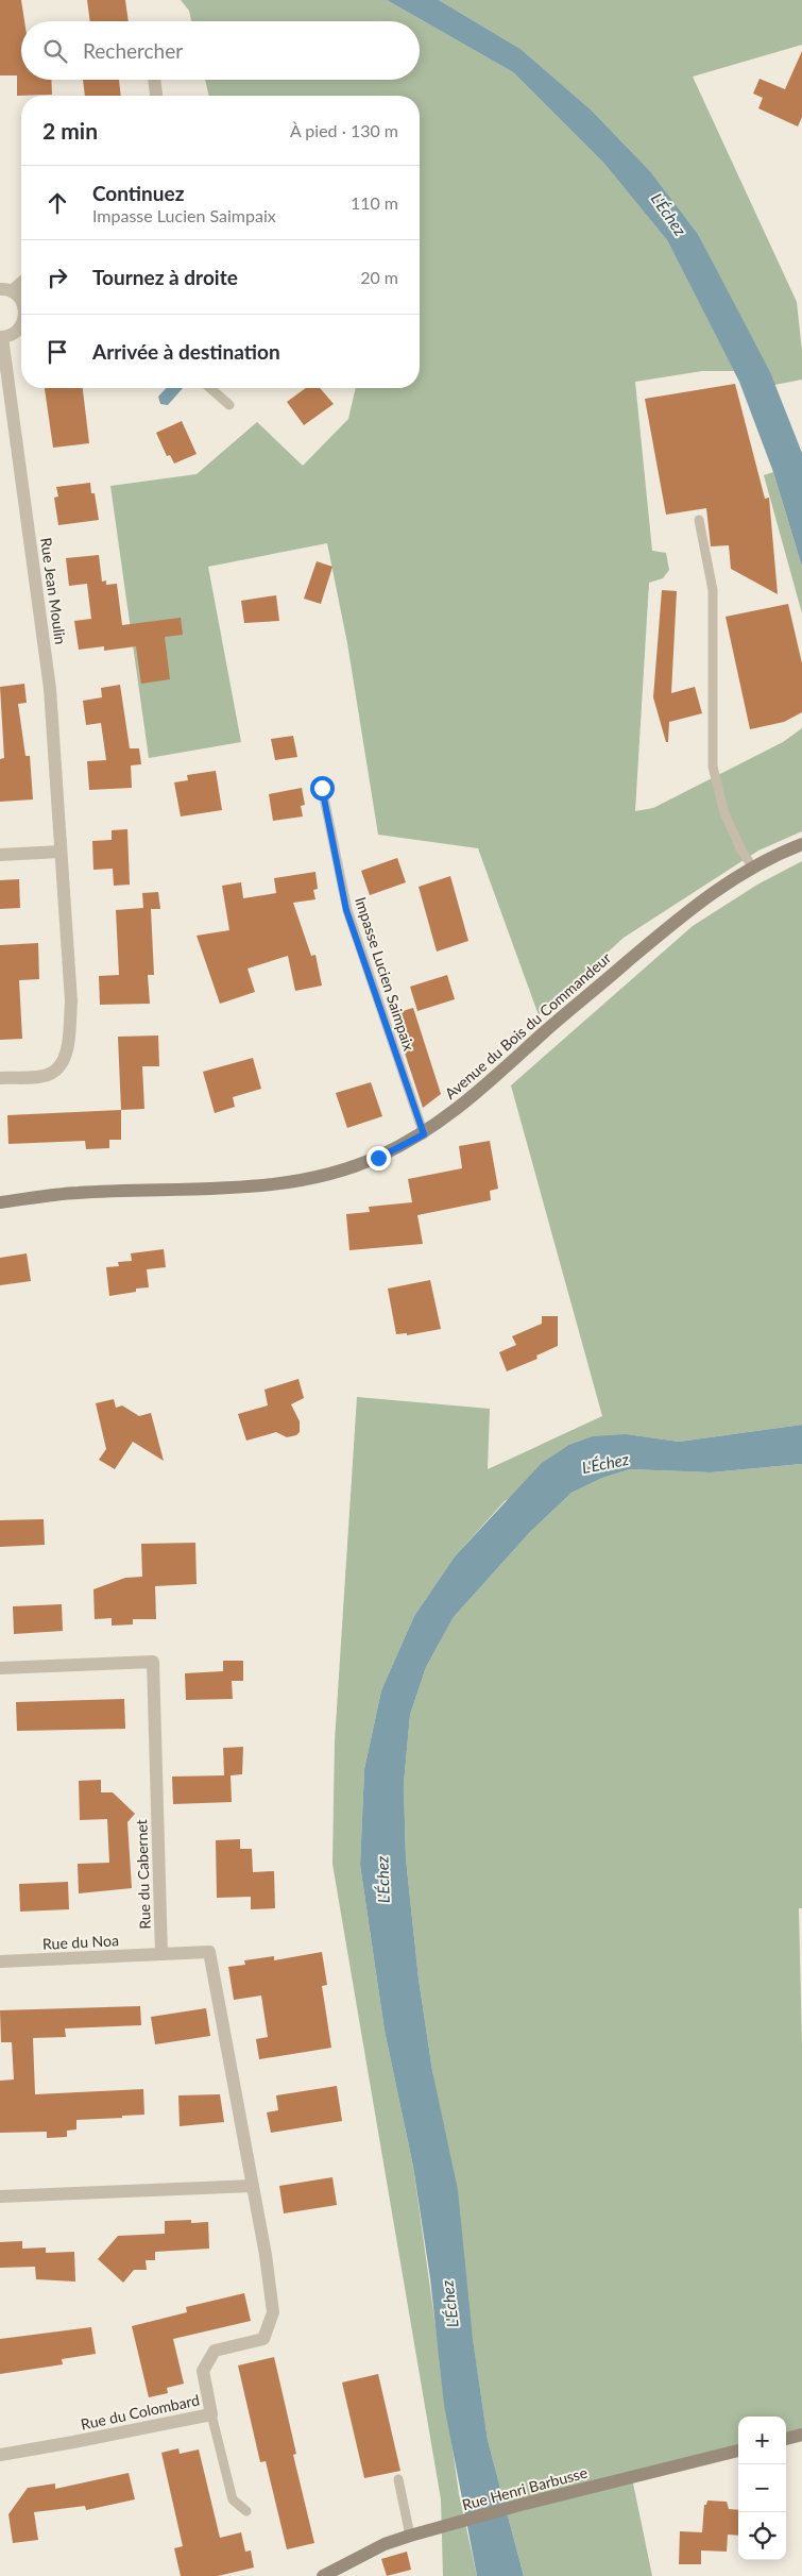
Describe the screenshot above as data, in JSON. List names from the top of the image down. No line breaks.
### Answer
{"streets":{"main road":["Avenue du Bois du Commandeur","Rue Henri Barbusse"],"street":["Rue Jean Moulin","Rue du Cabernet","Rue du Noa","Rue du Colombard"],"lane":["Impasse Lucien Saimpaix"]},"crossings":[["Impasse Lucien Saimpaix","Avenue du Bois du Commandeur"],["Rue du Cabernet","Rue du Noa"]],"water":["L'Échez"],"page":{"search":"Rechercher","heading":["2 min","À pied · 130 m"],"list":[["Continuez","Impasse Lucien Saimpaix","110 m"],["Tournez à droite","20 m"],"Arrivée à destination"],"map_buttons":["+","−"]}}
